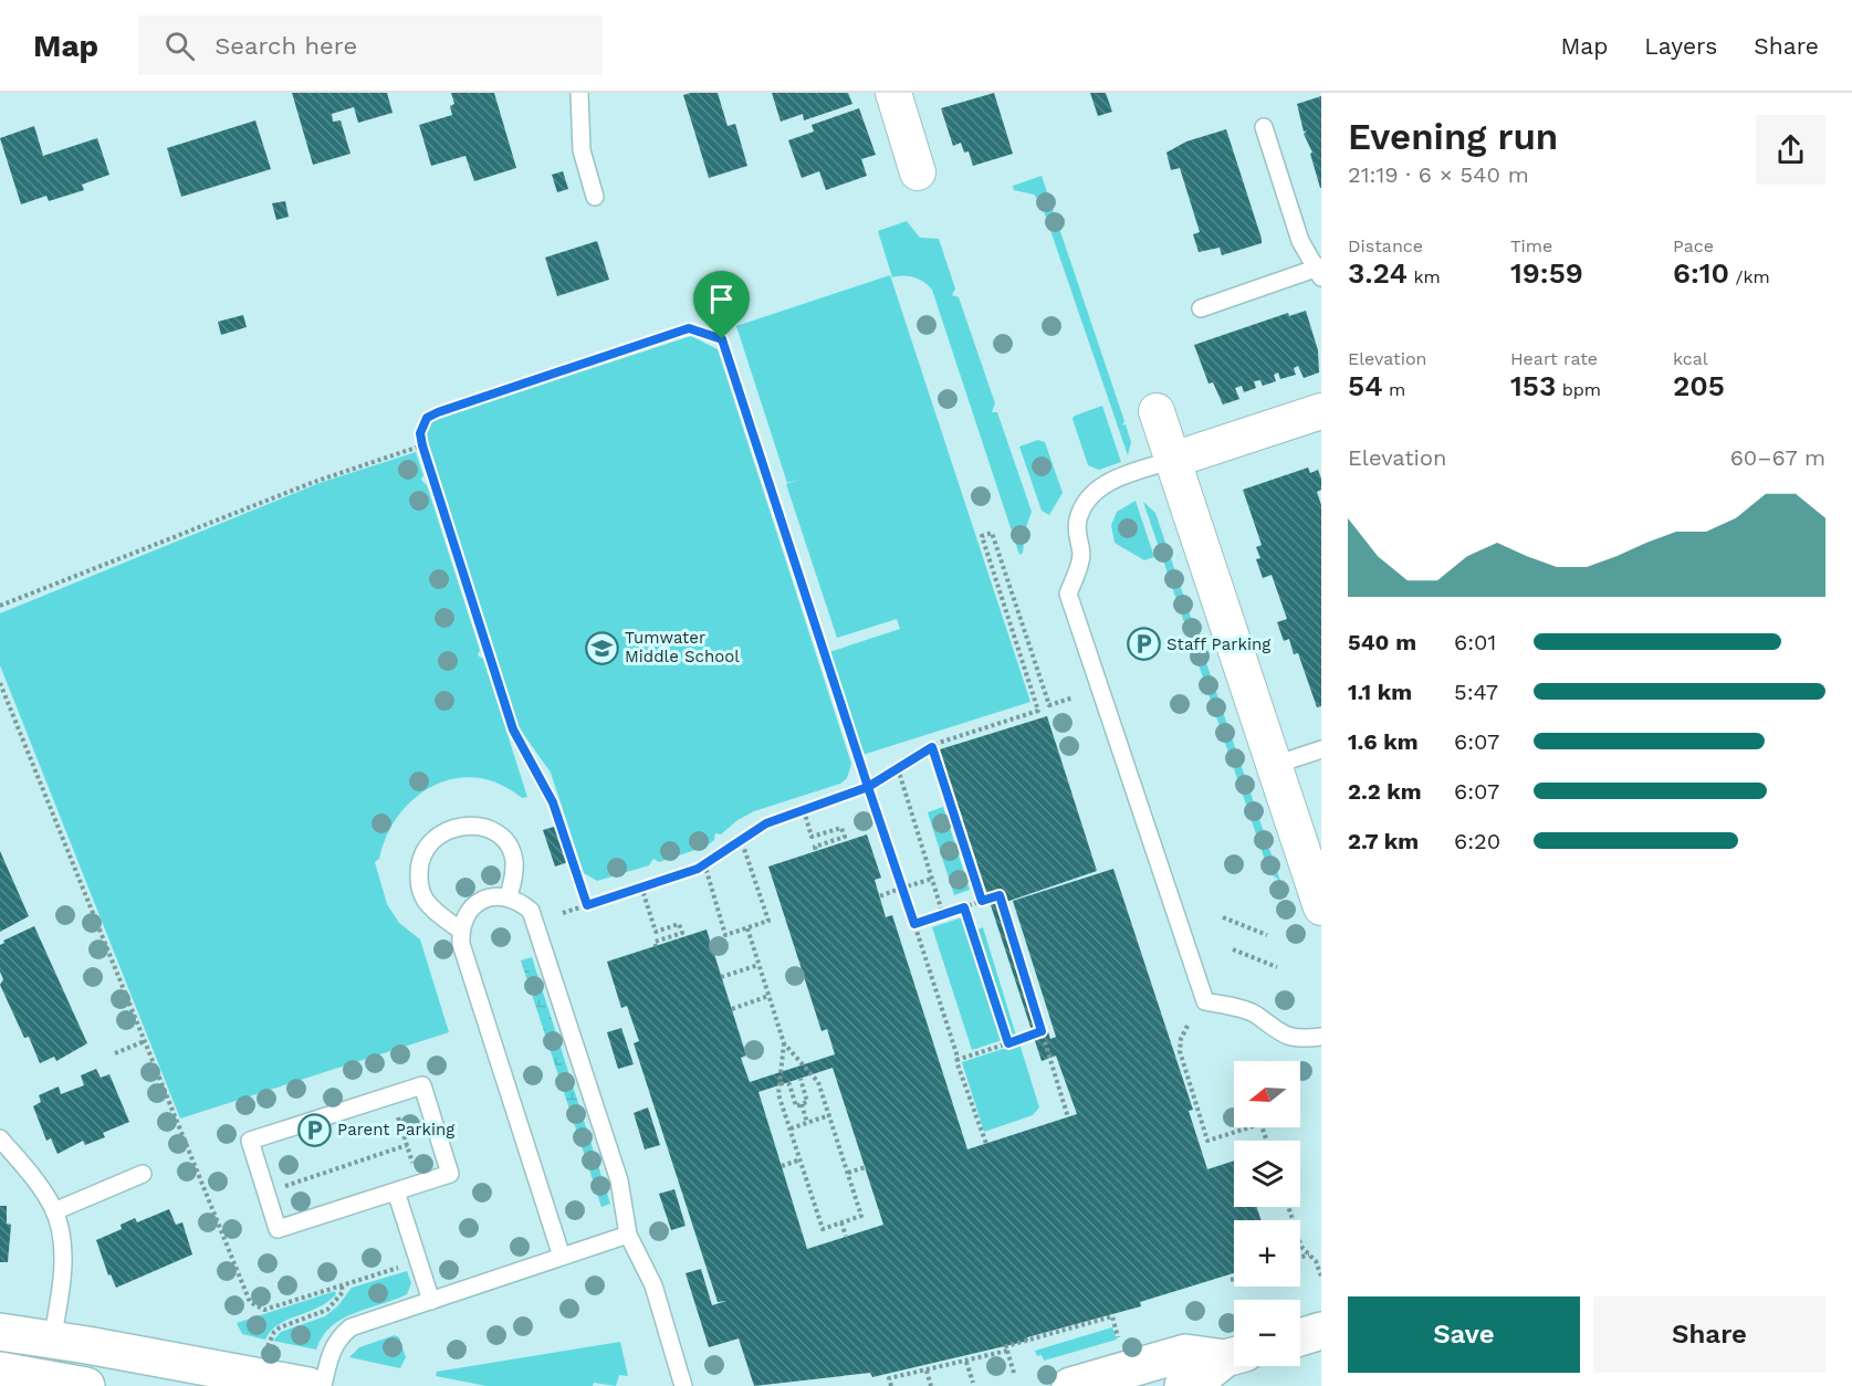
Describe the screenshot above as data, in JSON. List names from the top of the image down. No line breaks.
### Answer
{"places":{"parking":["Staff Parking","Parent Parking"],"school or university":["Tumwater Middle School"]},"north":"left","page":{"header":"Map","search":"Search here","nav":["Map","Layers","Share"],"heading":["Evening run","21:19 · 6 × 540 m"],"stats":[["Distance","3.24 km"],["Time","19:59"],["Pace","6:10 /km"],["Elevation","54 m"],["Heart rate","153 bpm"],["kcal","205"]],"chart":["Elevation","60–67 m"],"list":[{"name":"540 m","note":"6:01"},{"name":"1.1 km","note":"5:47"},{"name":"1.6 km","note":"6:07"},{"name":"2.2 km","note":"6:07"},{"name":"2.7 km","note":"6:20"}],"map_buttons":["+","−"],"buttons":["Save","Share"]}}
